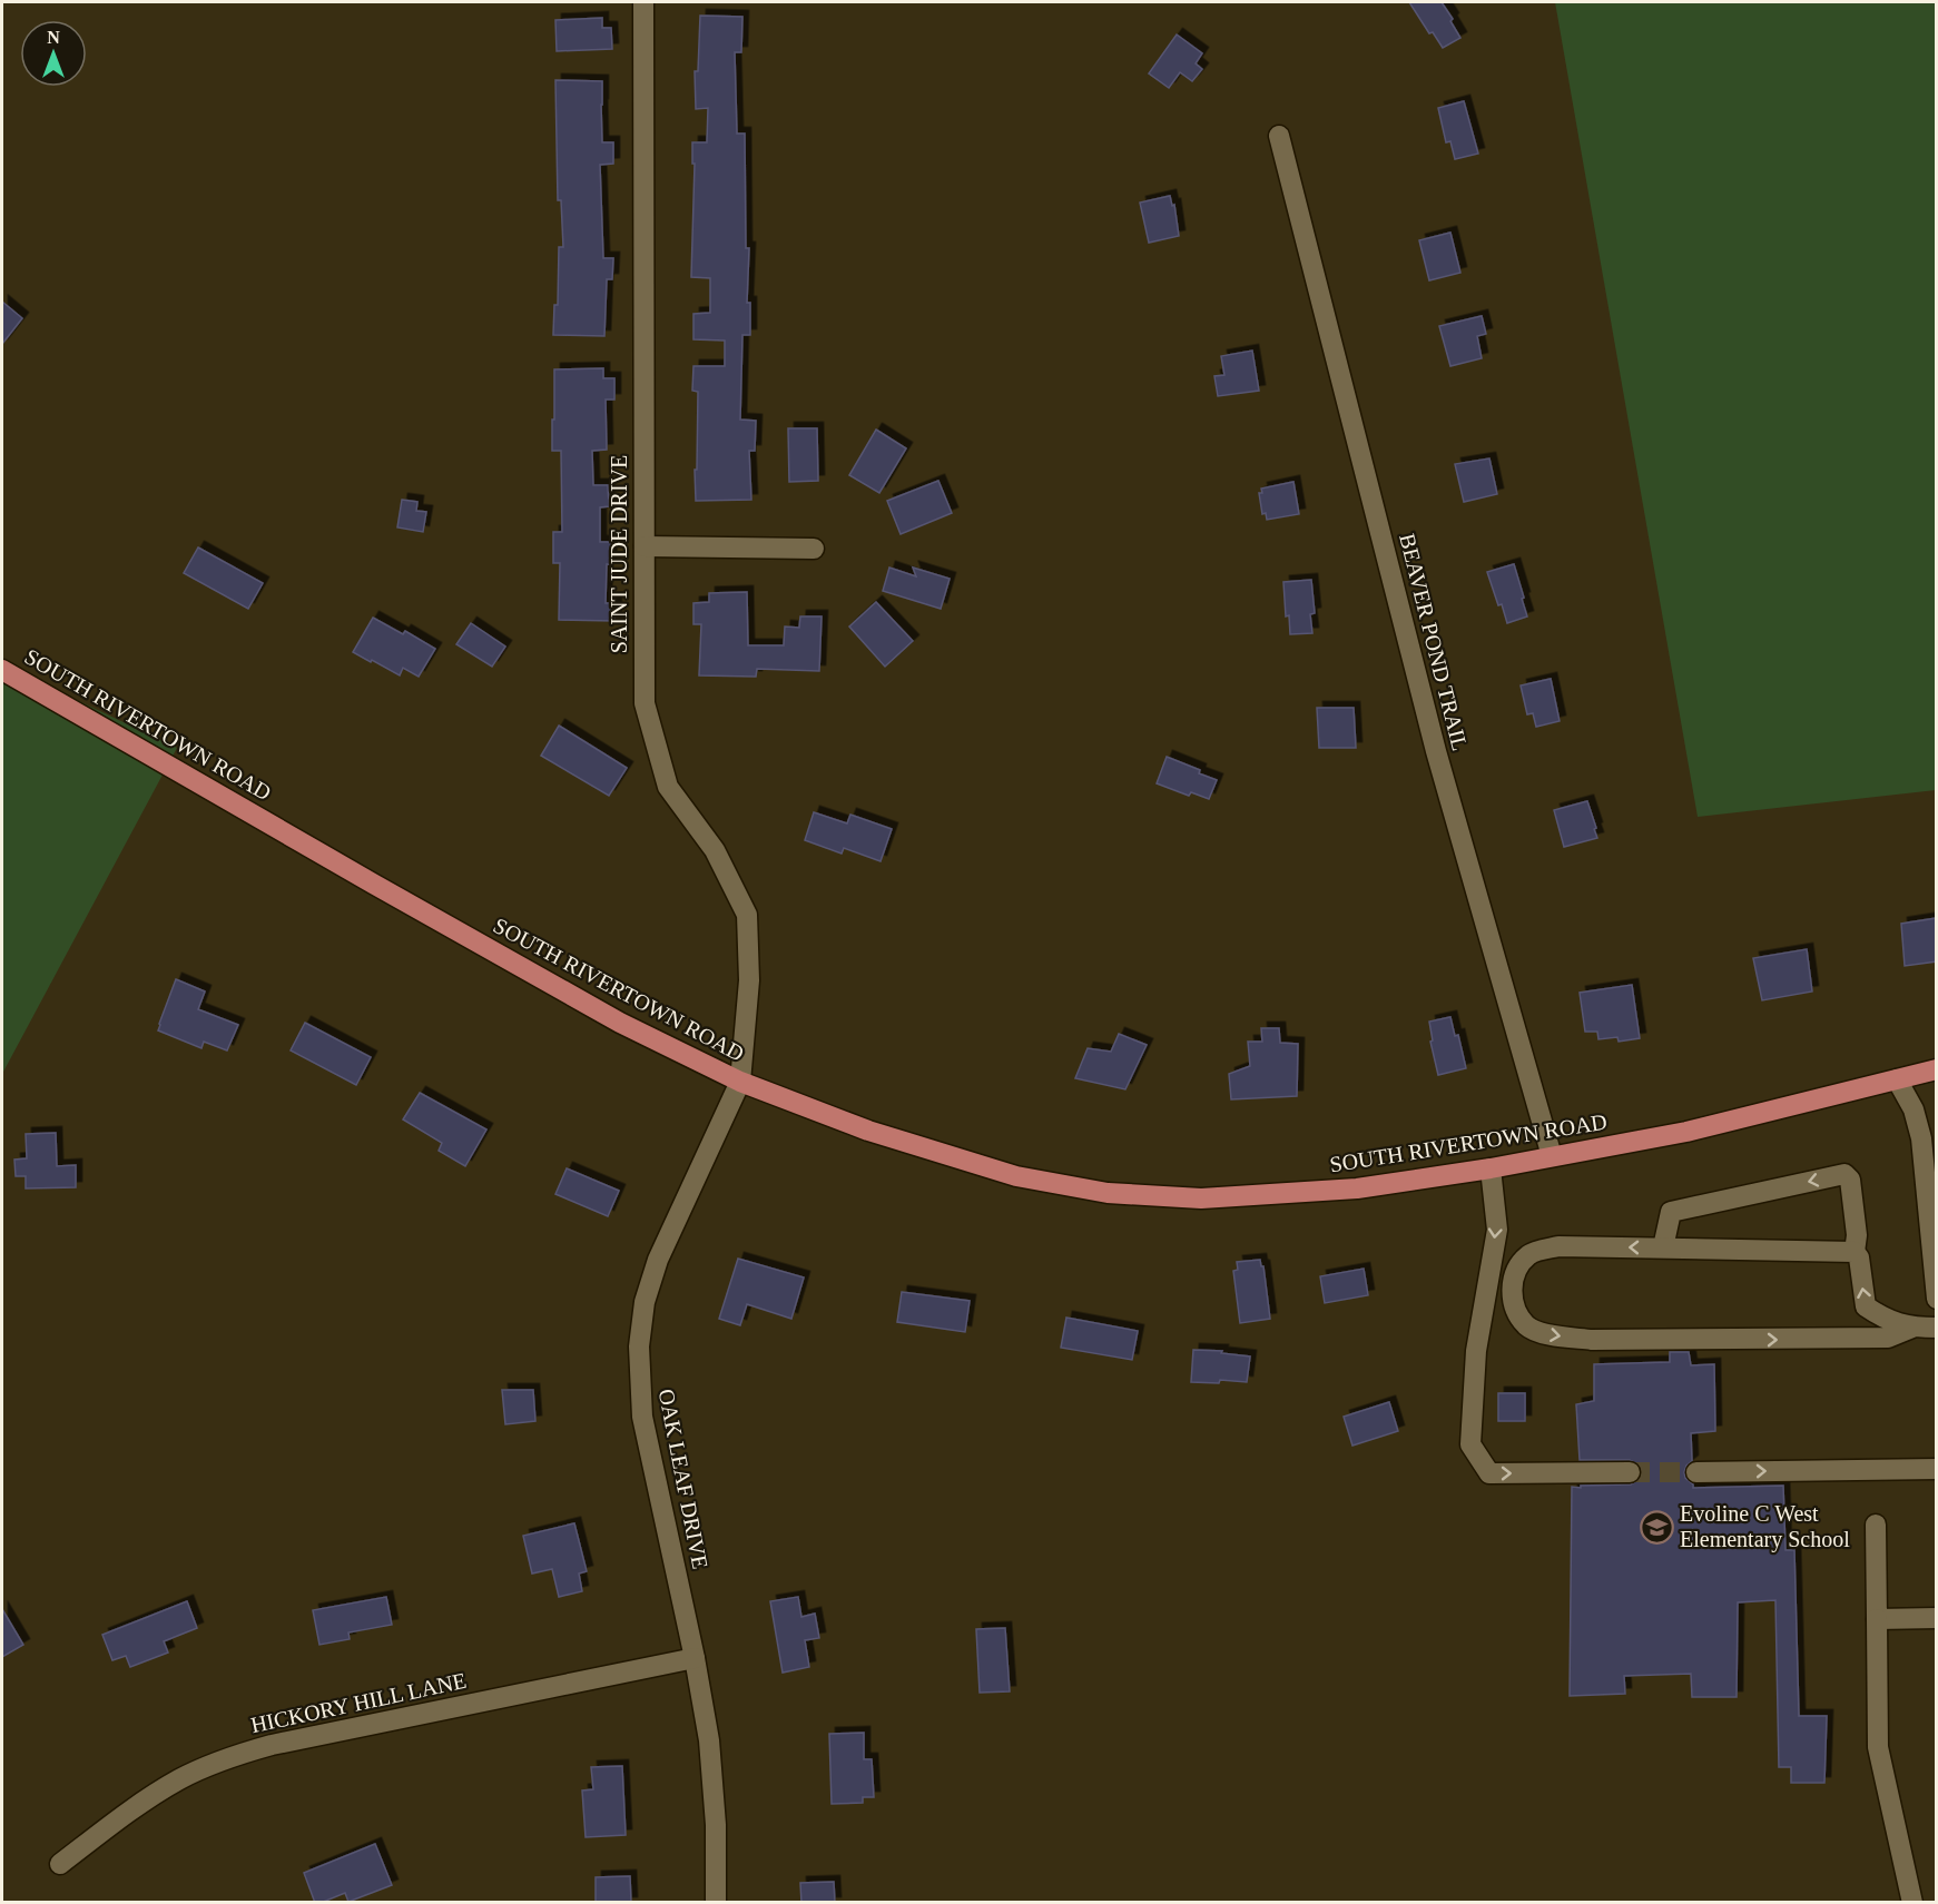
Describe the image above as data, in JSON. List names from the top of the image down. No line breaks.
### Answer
{"streets":{"main road":["SOUTH RIVERTOWN ROAD"],"street":["SAINT JUDE DRIVE","BEAVER POND TRAIL","OAK LEAF DRIVE","HICKORY HILL LANE"]},"crossings":[["SAINT JUDE DRIVE","SOUTH RIVERTOWN ROAD"],["SAINT JUDE DRIVE","OAK LEAF DRIVE"],["BEAVER POND TRAIL","SOUTH RIVERTOWN ROAD"],["SOUTH RIVERTOWN ROAD","OAK LEAF DRIVE"],["OAK LEAF DRIVE","HICKORY HILL LANE"]],"places":{"school or university":["Evoline C West Elementary School"]},"north":"top"}
